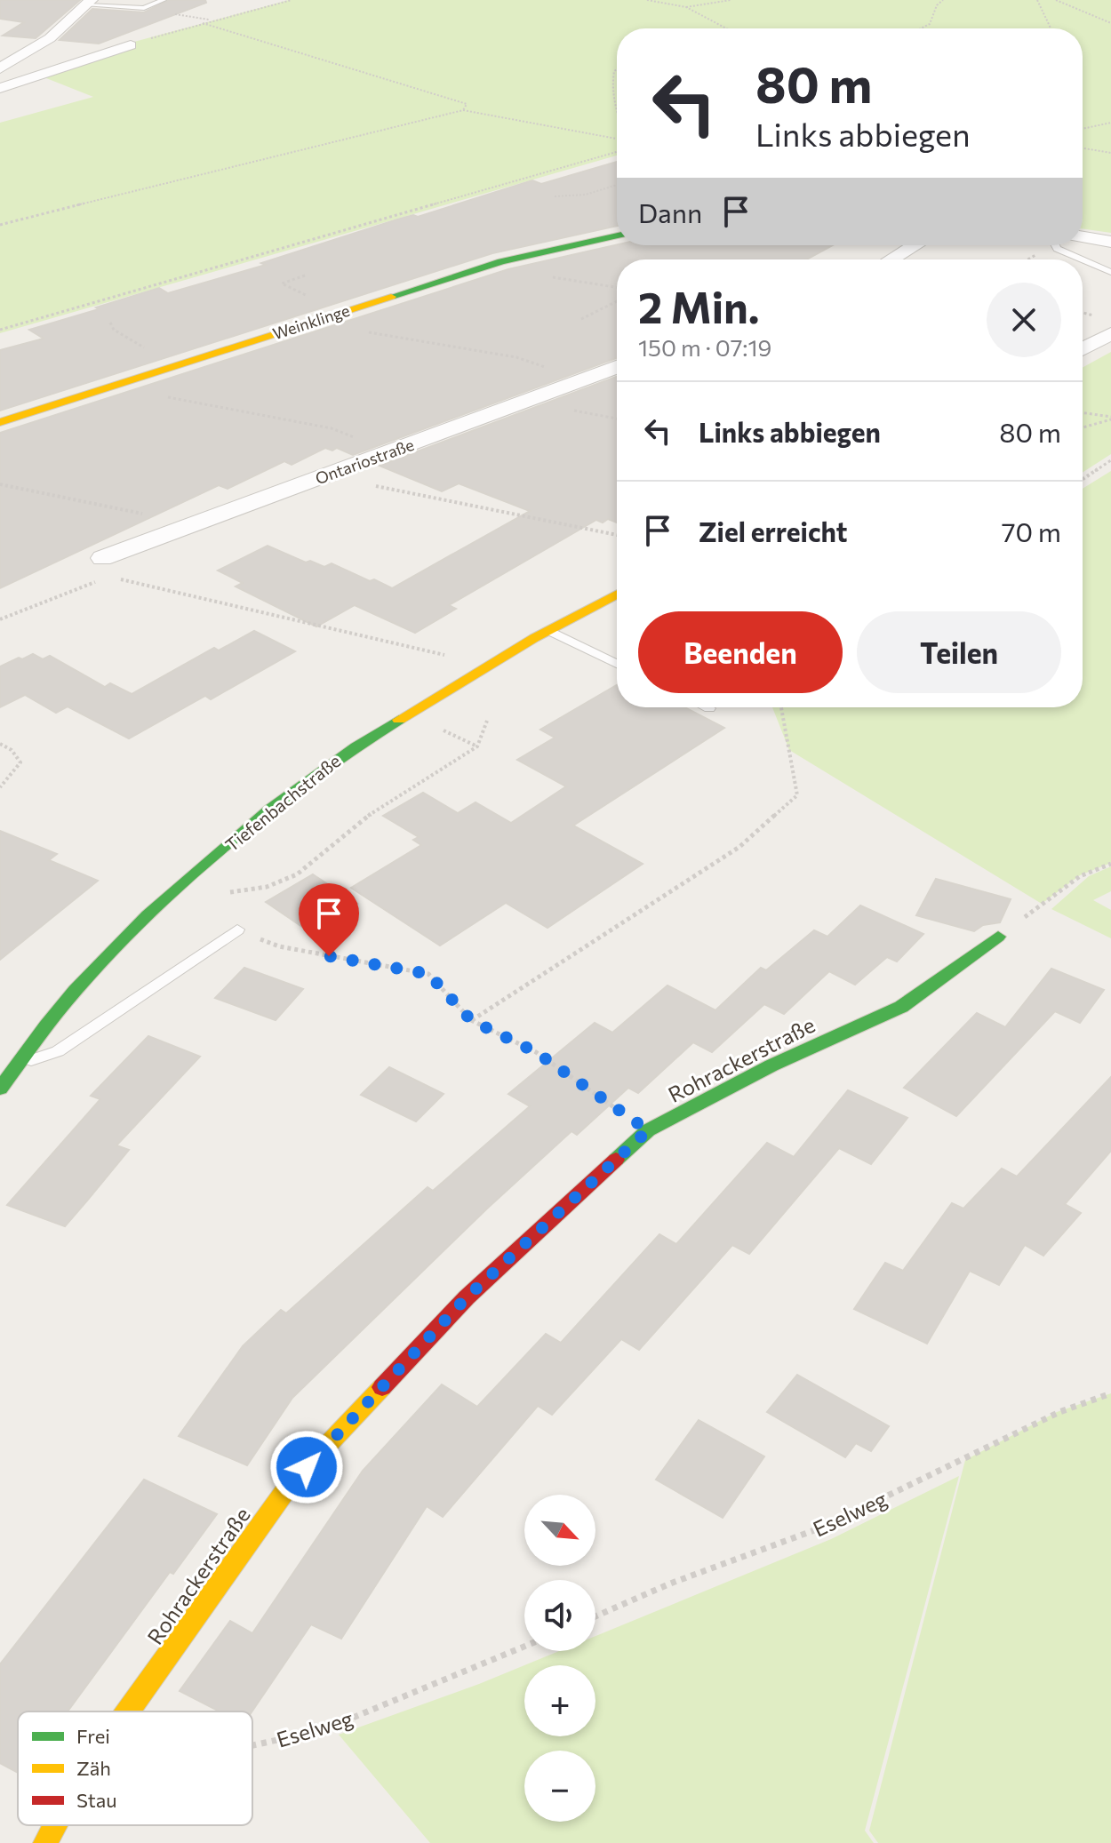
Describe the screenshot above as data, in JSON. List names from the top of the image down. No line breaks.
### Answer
{"streets":{"street":["Weinklinge","Ontariostraße","Tiefenbachstraße","Rohrackerstraße"],"path":["Eselweg"]},"legend":["Frei","Zäh","Stau"],"north":"bottom right","page":{"turn":["80 m","Links abbiegen"],"then":"Dann","heading":["2 Min.","150 m · 07:19"],"list":[{"name":"Links abbiegen","value":"80 m"},{"name":"Ziel erreicht","value":"70 m"}],"buttons":["Beenden","Teilen"],"map_buttons":["+","−"]}}
